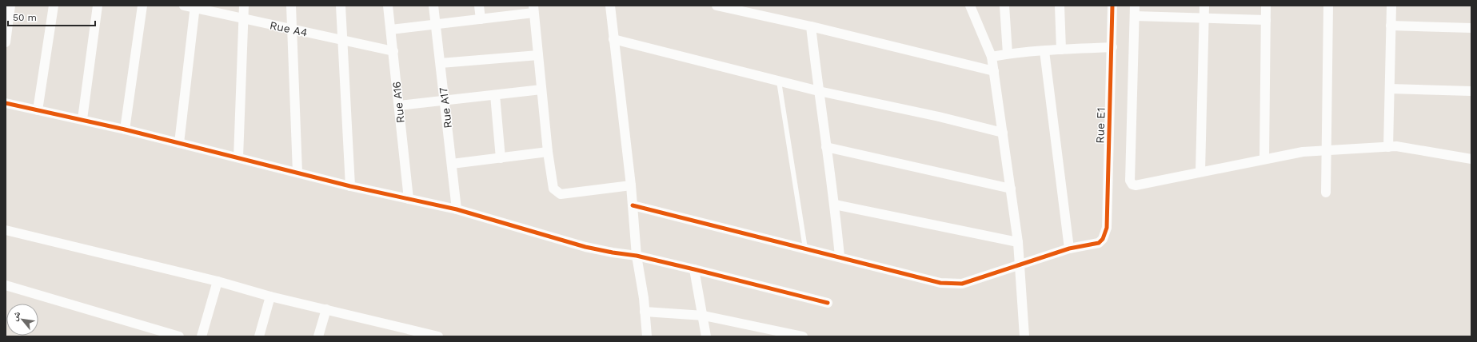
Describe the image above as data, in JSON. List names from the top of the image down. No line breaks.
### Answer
{"streets":{"street":["Rue A4","Rue A16","Rue A17","Rue E1"]},"crossings":[["Rue A4","Rue A16"]],"scale_bar":"50 m","north":"top left"}
